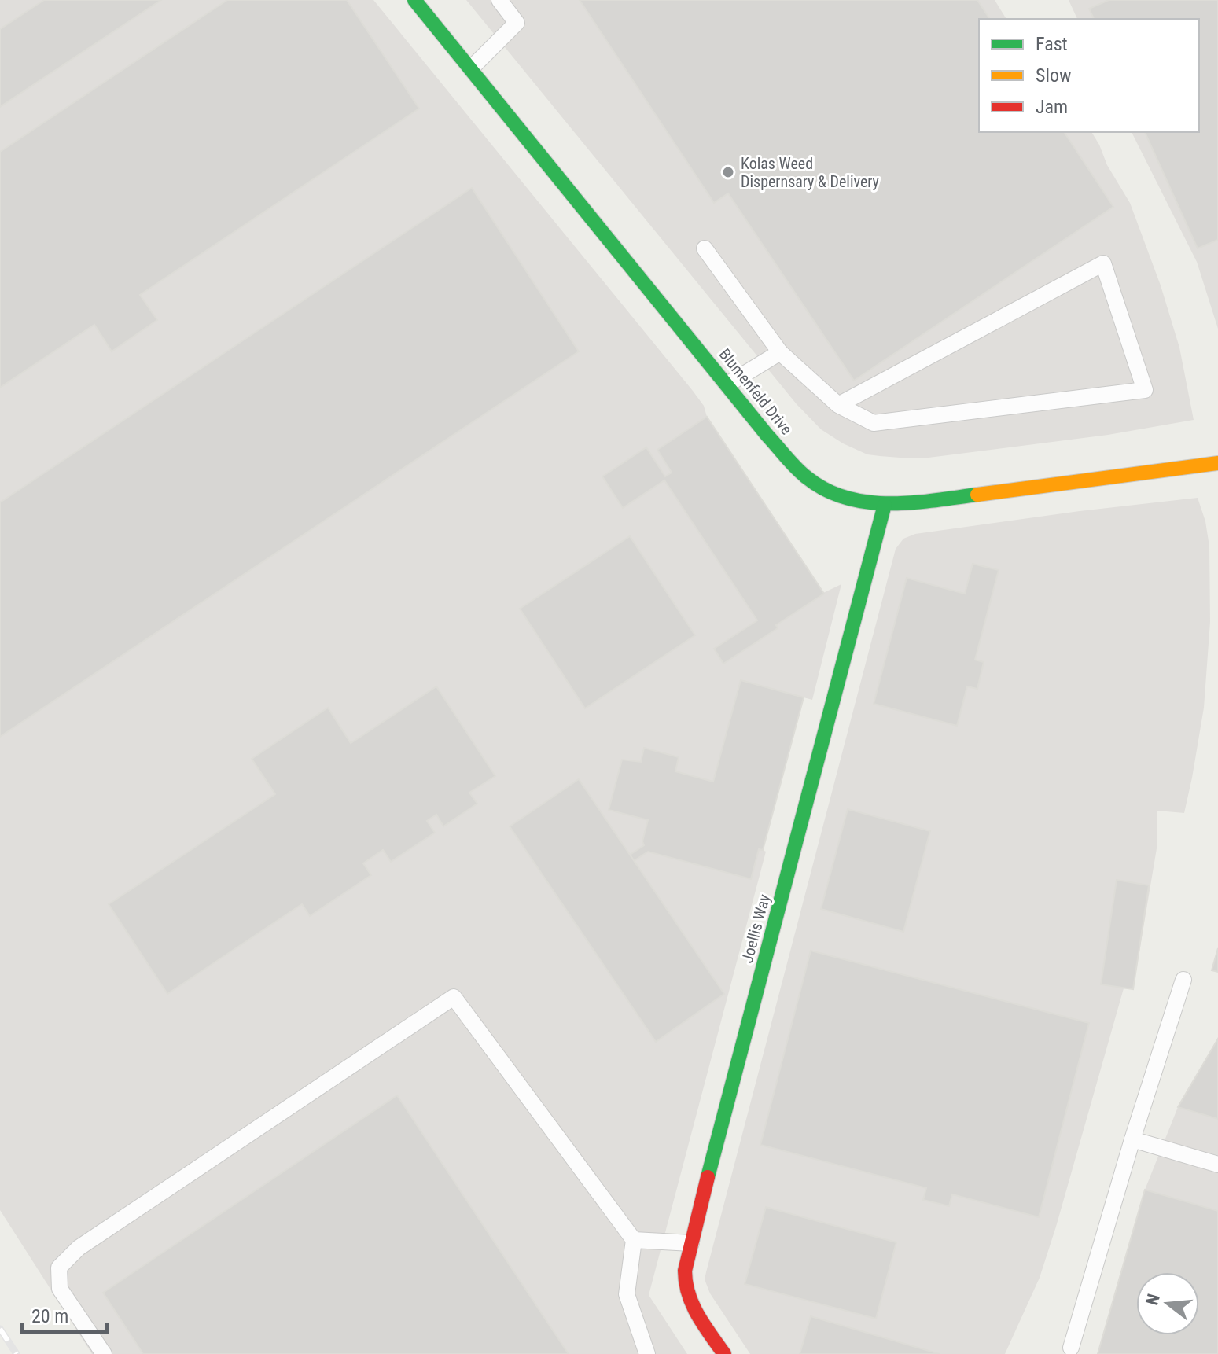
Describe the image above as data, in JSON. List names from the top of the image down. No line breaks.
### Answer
{"streets":{"street":["Blumenfeld Drive","Joellis Way"]},"crossings":[["Blumenfeld Drive","Joellis Way"]],"places":["Kolas Weed Dispernsary & Delivery"],"legend":["Fast","Slow","Jam"],"scale_bar":"20 m","north":"left"}
